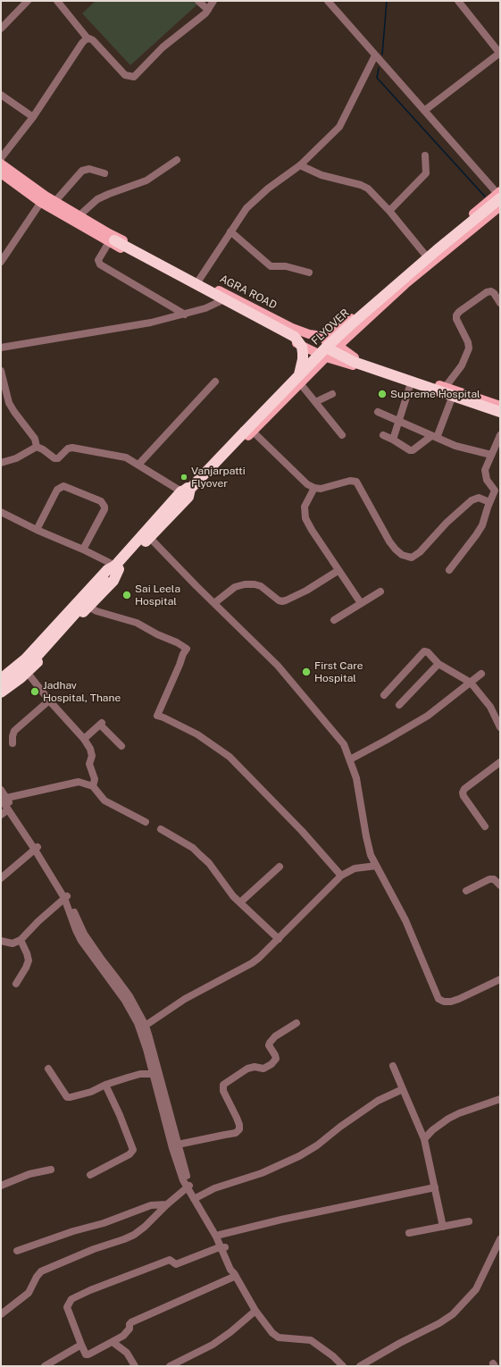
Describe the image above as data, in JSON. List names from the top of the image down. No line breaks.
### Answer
{"streets":{"highway":["FLYOVER"],"main road":["AGRA ROAD"]},"crossings":[["AGRA ROAD","FLYOVER"]],"places":["Supreme Hospital","Vanjarpatti Flyover","Sai Leela Hospital","First Care Hospital","Jadhav Hospital, Thane"]}
